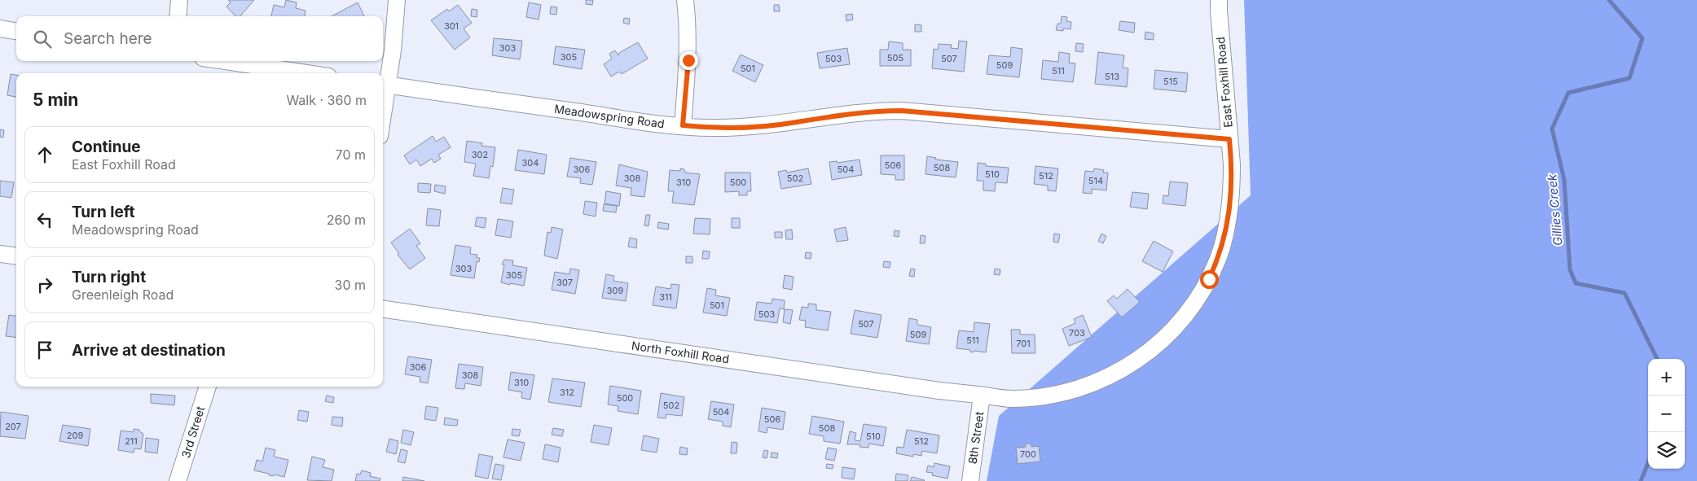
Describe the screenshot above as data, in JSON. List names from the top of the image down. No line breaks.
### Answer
{"streets":{"street":["East Foxhill Road","Meadowspring Road","North Foxhill Road","3rd Street","8th Street"]},"crossings":[["East Foxhill Road","Meadowspring Road"],["East Foxhill Road","North Foxhill Road"],["East Foxhill Road","8th Street"],["North Foxhill Road","8th Street"]],"water":["Gillies Creek"],"house_numbers":["301","303","305","505","503","507","509","501","511","513","515","302","304","506","508","306","504","510","512","308","502","514","310","500","303","305","307","309","311","501","503","507","703","509","511","701","306","308","310","312","500","502","504","506","207","508","209","510","211","512","700"],"page":{"search":"Search here","heading":["5 min","Walk · 360 m"],"list":[["Continue","East Foxhill Road","70 m"],["Turn left","Meadowspring Road","260 m"],["Turn right","Greenleigh Road","30 m"],"Arrive at destination"],"map_buttons":["+","−"]}}
